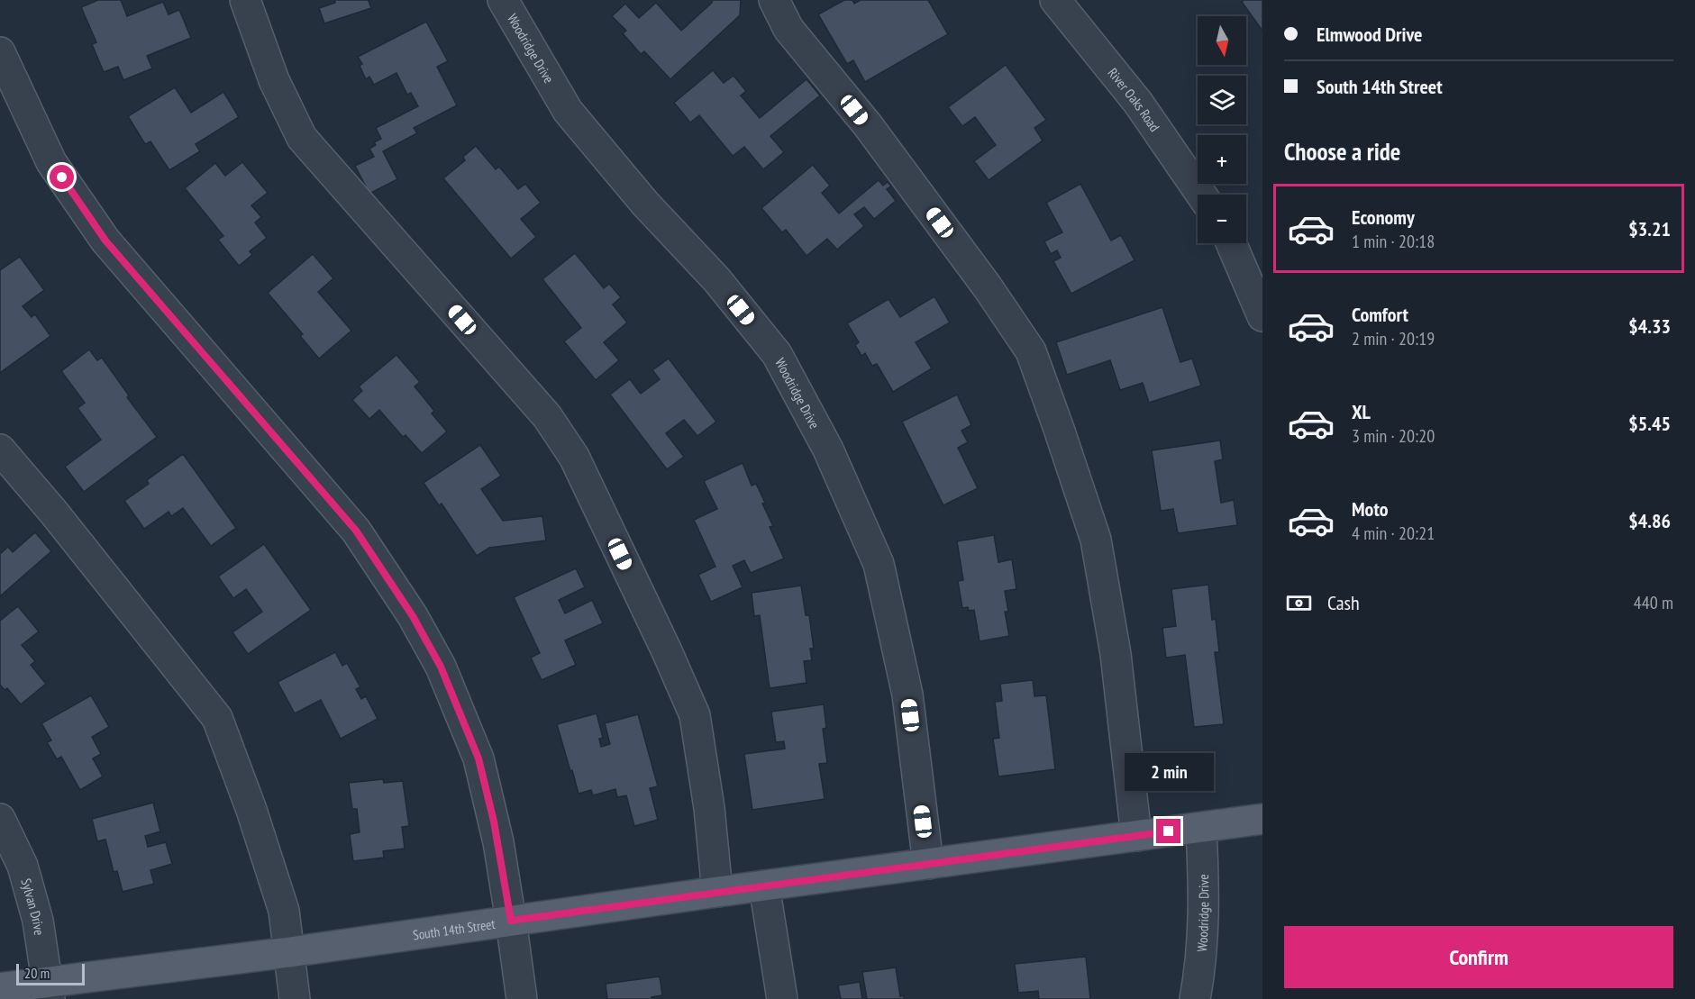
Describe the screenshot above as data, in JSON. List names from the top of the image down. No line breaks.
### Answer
{"streets":{"main road":["South 14th Street"],"street":["Woodridge Drive","River Oaks Road","Sylvan Drive"]},"crossings":[["Woodridge Drive","South 14th Street"],["Sylvan Drive","South 14th Street"]],"scale_bar":"20 m","north":"bottom","page":{"banner":["Elmwood Drive","South 14th Street"],"map_buttons":["+","−"],"heading":"Choose a ride","list":[{"name":"Economy","note":"1 min · 20:18","value":"$3.21"},{"name":"Comfort","note":"2 min · 20:19","value":"$4.33"},{"name":"XL","note":"3 min · 20:20","value":"$5.45"},{"name":"Moto","note":"4 min · 20:21","value":"$4.86"}],"pay":["Cash","440 m"],"bubble":"2 min","buttons":"Confirm","scale":"20 m"}}
